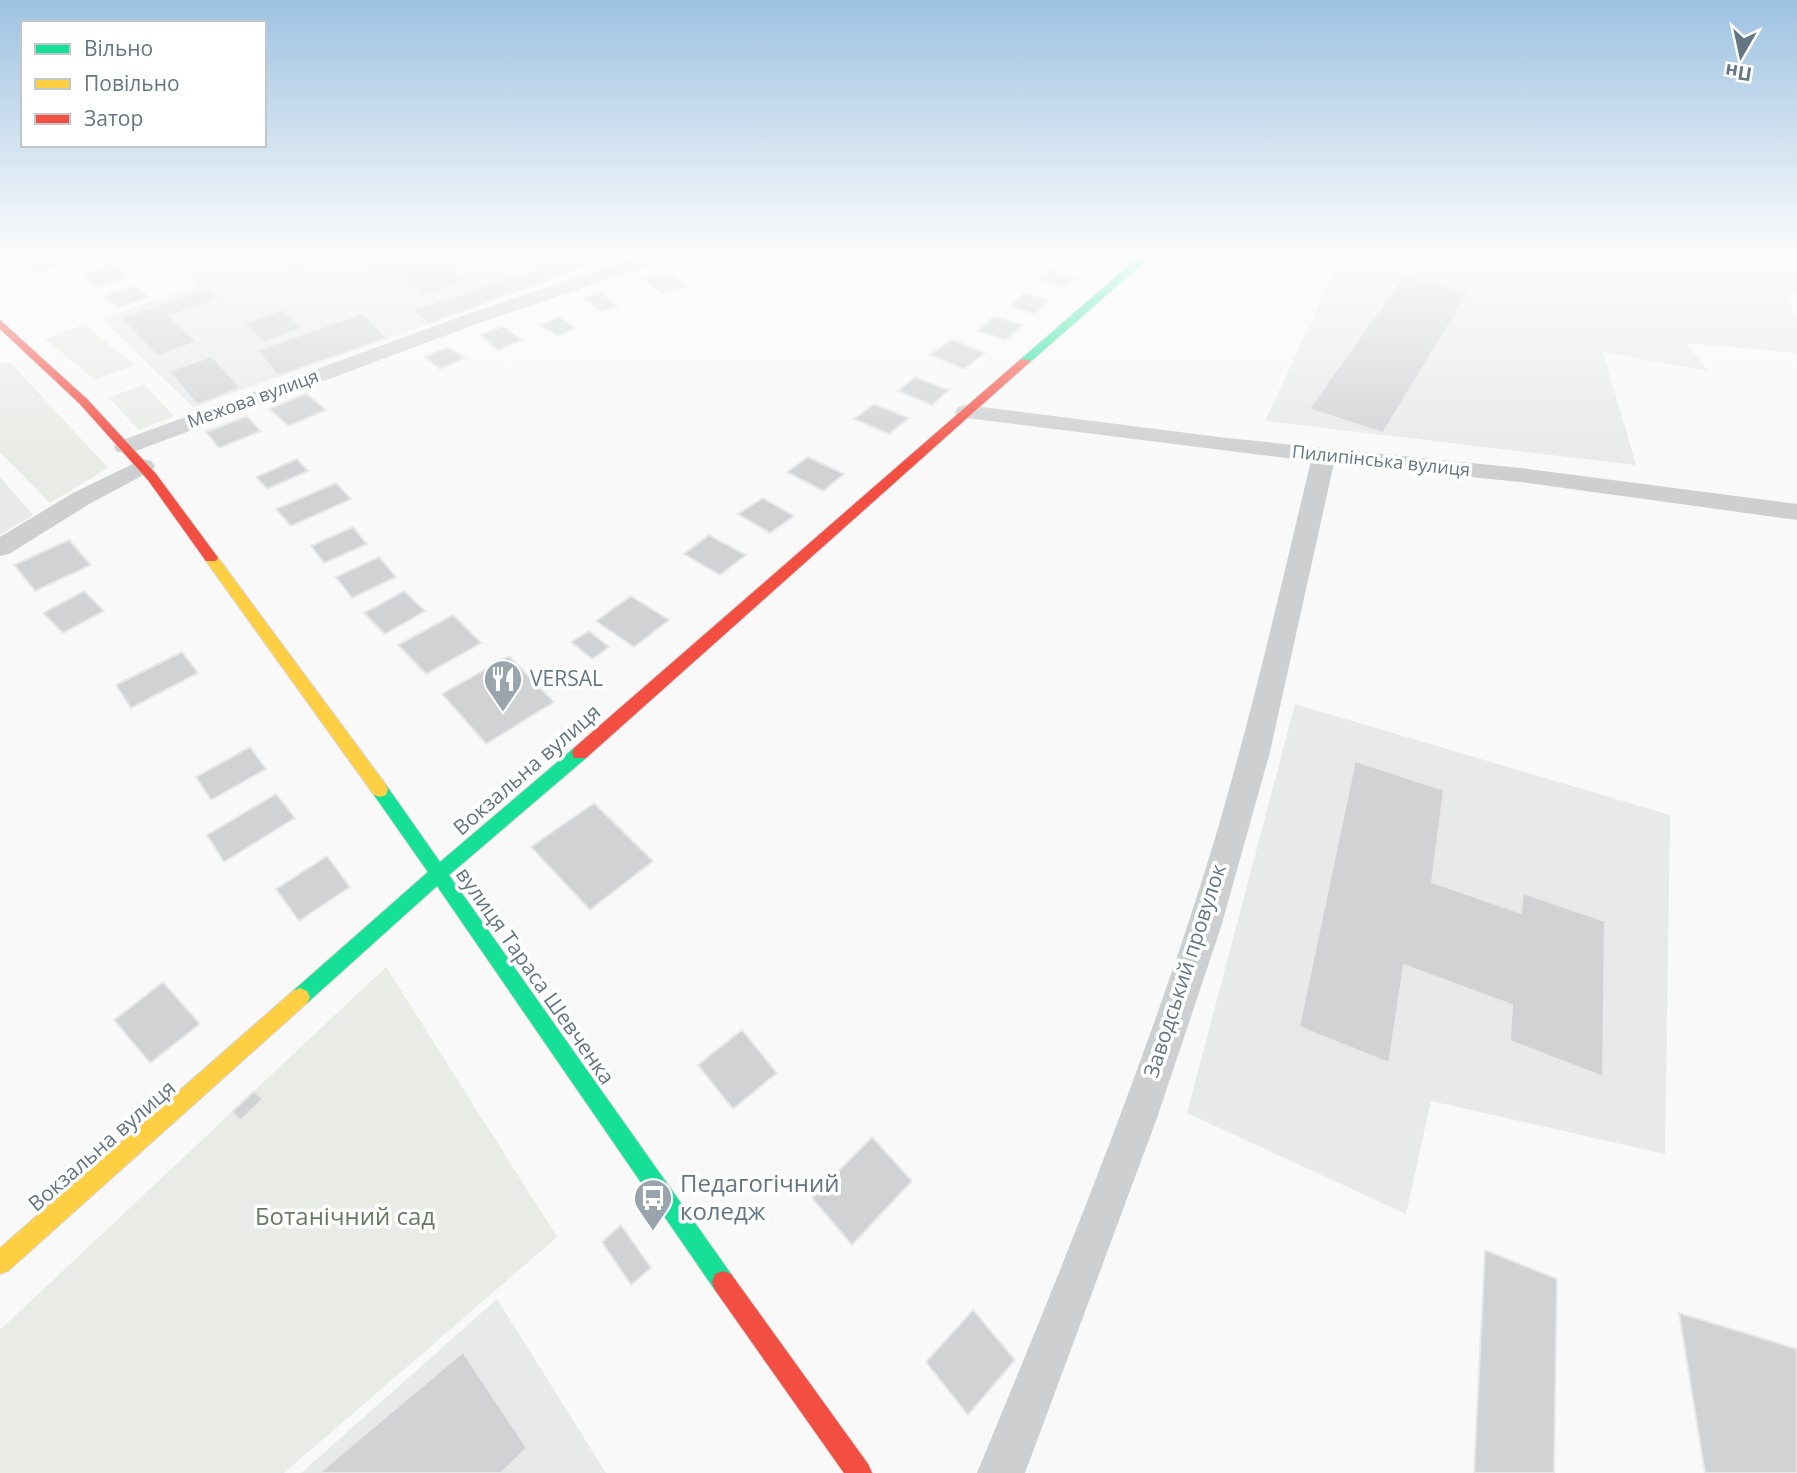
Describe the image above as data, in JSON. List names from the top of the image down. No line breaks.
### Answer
{"streets":{"main road":["Вокзальна вулиця","вулиця Тараса Шевченка"],"street":["Межова вулиця","Пилипінська вулиця","Заводський провулок"]},"crossings":[["Межова вулиця","вулиця Тараса Шевченка"],["Пилипінська вулиця","Вокзальна вулиця"],["Пилипінська вулиця","Заводський провулок"],["Вокзальна вулиця","вулиця Тараса Шевченка"]],"parks":["Ботанічний сад"],"places":{"restaurant":["VERSAL"],"bus stop":["Педагогічний коледж"]},"legend":["Вільно","Повільно","Затор"],"north":"bottom"}
